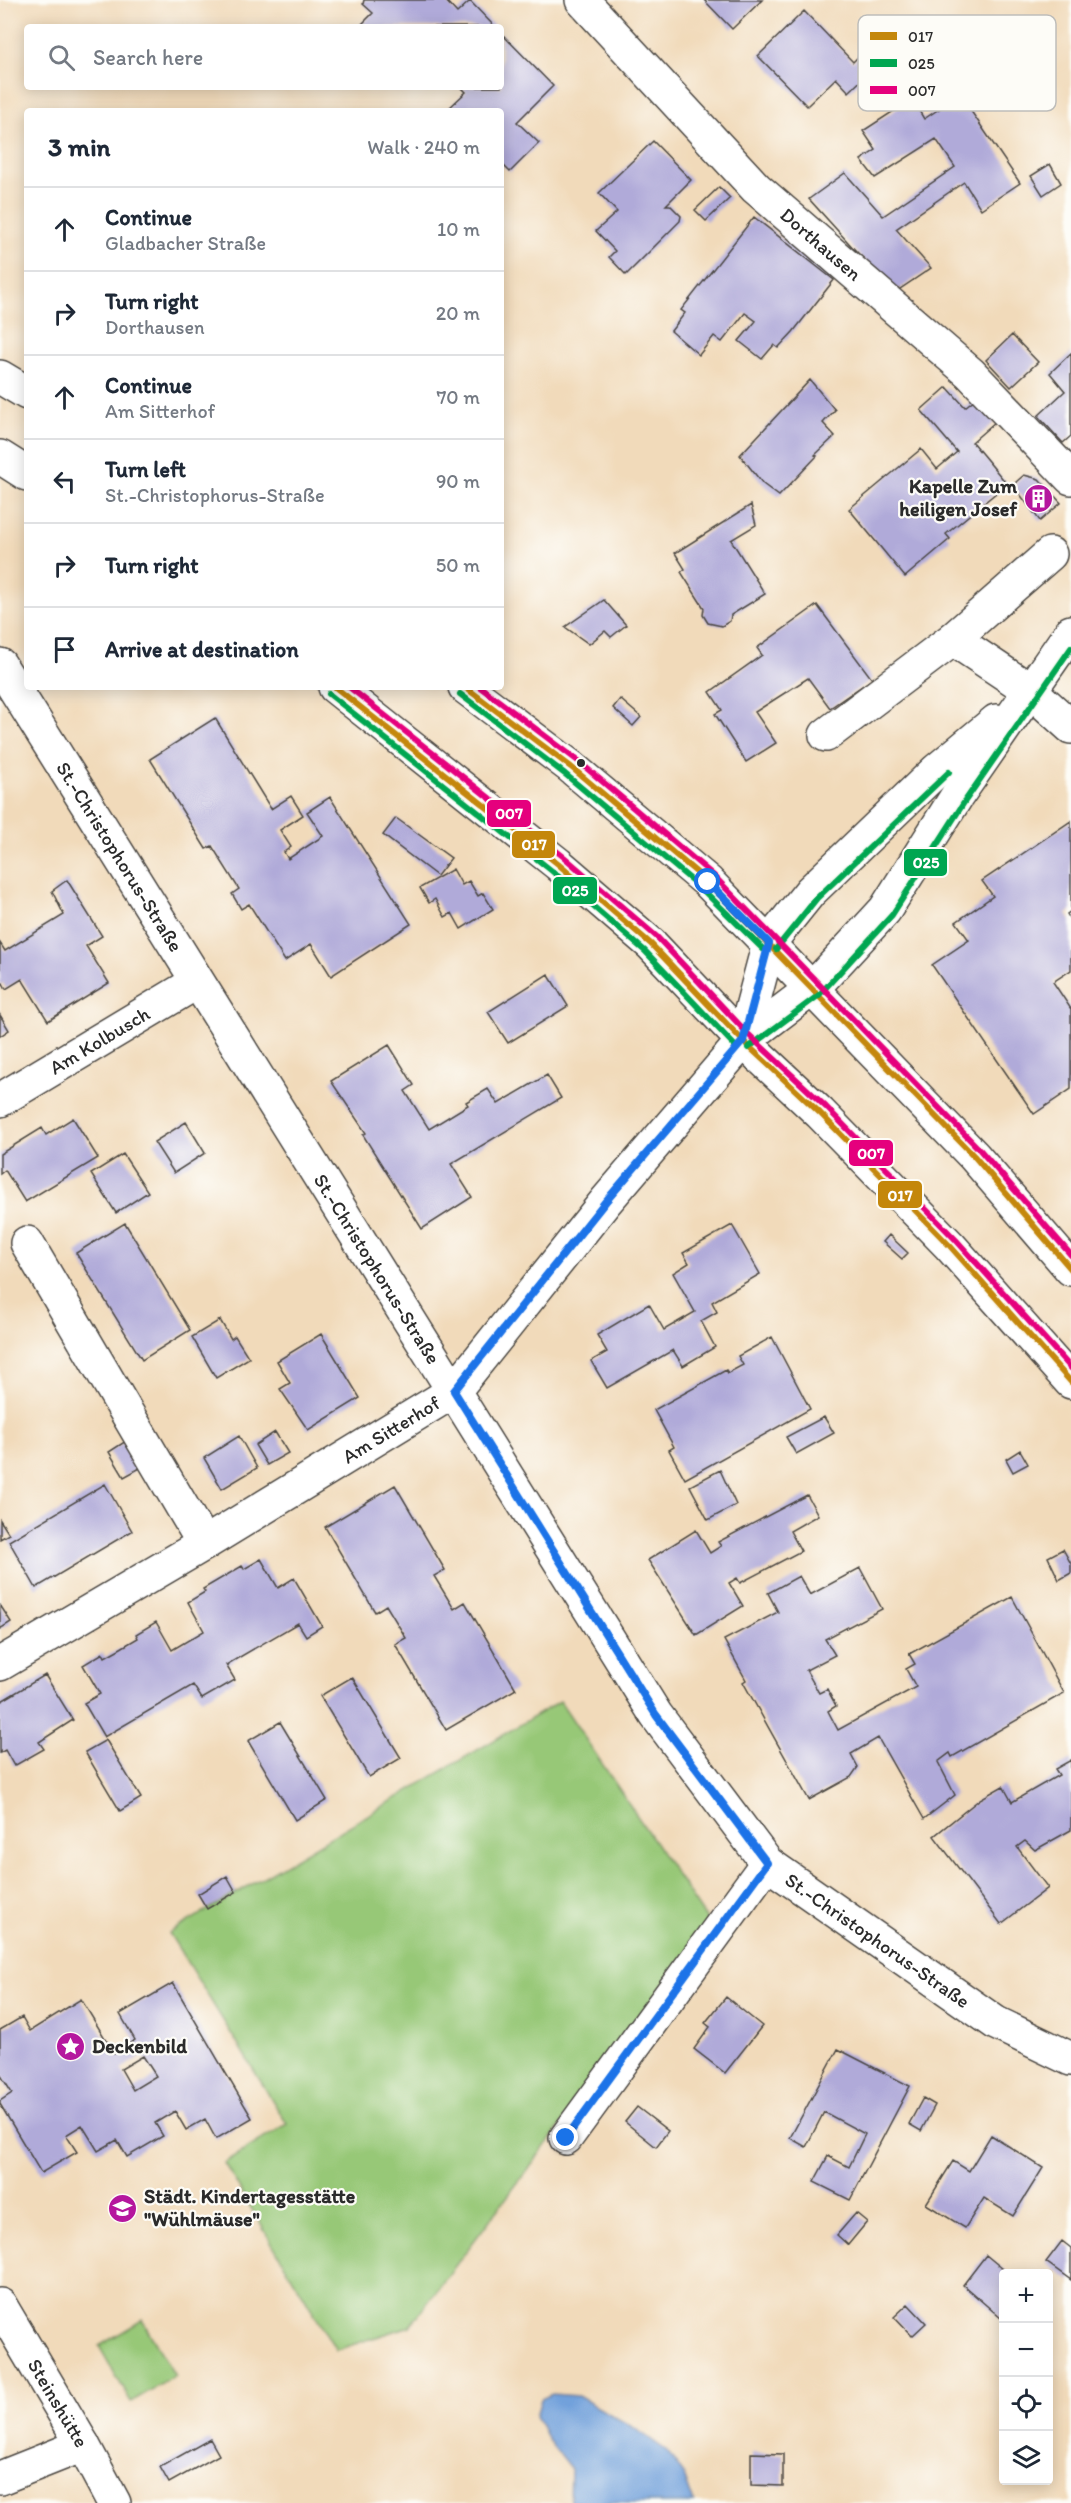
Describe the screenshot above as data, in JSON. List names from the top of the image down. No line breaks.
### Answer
{"streets":{"street":["Dorthausen","St.-Christophorus-Straße","Am Kolbusch","Am Sitterhof","Steinshütte"]},"crossings":[["St.-Christophorus-Straße","Am Kolbusch"],["St.-Christophorus-Straße","Am Sitterhof"]],"places":{"building":["Kapelle Zum heiligen Josef"],"place":["Deckenbild"],"school or university":["Städt. Kindertagesstätte \"Wühlmäuse\""]},"lines":["transit line 025","transit line 017","transit line 007"],"legend":["017","025","007"],"page":{"search":"Search here","heading":["3 min","Walk · 240 m"],"list":[["Continue","Gladbacher Straße","10 m"],["Turn right","Dorthausen","20 m"],["Continue","Am Sitterhof","70 m"],["Turn left","St.-Christophorus-Straße","90 m"],["Turn right","50 m"],"Arrive at destination"],"map_buttons":["+","−"]}}
